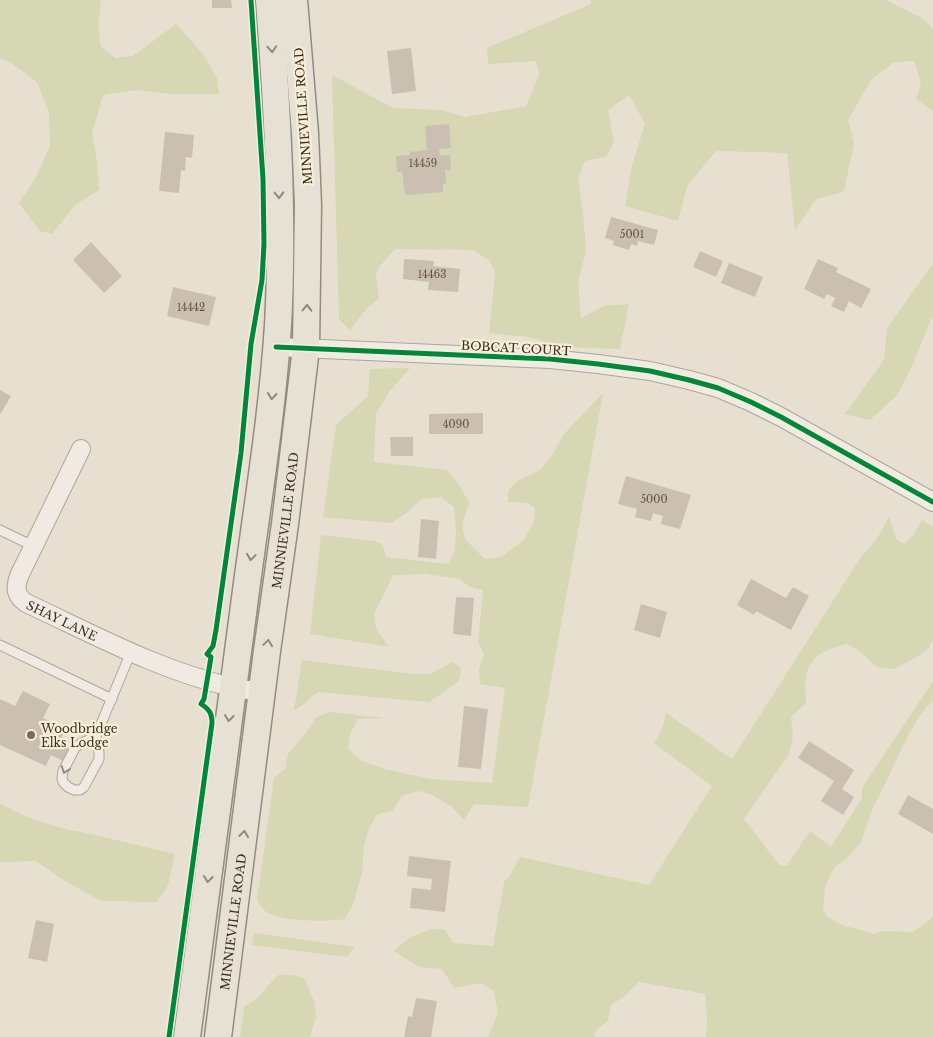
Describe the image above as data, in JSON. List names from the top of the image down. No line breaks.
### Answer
{"streets":{"main road":["MINNIEVILLE ROAD"],"street":["BOBCAT COURT","SHAY LANE"]},"crossings":[["MINNIEVILLE ROAD","BOBCAT COURT"],["MINNIEVILLE ROAD","SHAY LANE"]],"places":["Woodbridge Elks Lodge"],"house_numbers":["14459","5001","14463","14442","4090","5000"]}
